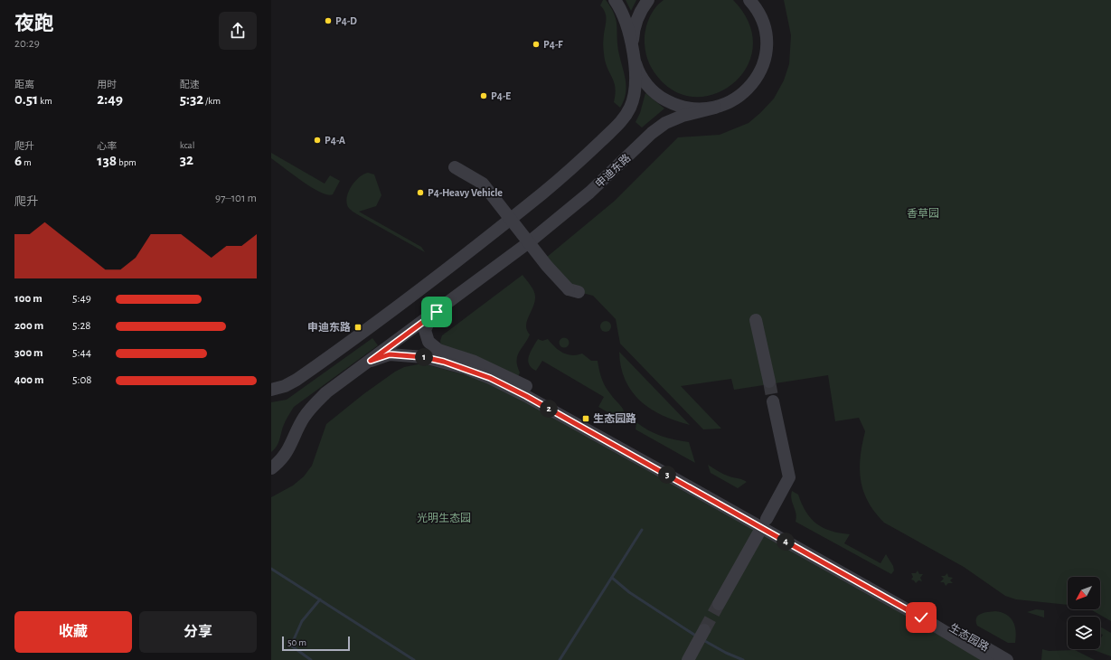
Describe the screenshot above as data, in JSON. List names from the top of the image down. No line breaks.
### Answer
{"streets":{"street":["申迪东路","生态园路"]},"crossings":[["申迪东路","生态园路"]],"parks":["香草园","光明生态园"],"places":{"other":["P4-D","P4-F","P4-E","P4-A","P4-Heavy Vehicle"],"transit":["申迪东路","生态园路"]},"scale_bar":"50 m","north":"bottom left","page":{"heading":["夜跑","20:29"],"stats":[["距离","0.51 km"],["用时","2:49"],["配速","5:32 /km"],["爬升","6 m"],["心率","138 bpm"],["kcal","32"]],"chart":["爬升","97–101 m"],"list":[{"name":"100 m","note":"5:49"},{"name":"200 m","note":"5:28"},{"name":"300 m","note":"5:44"},{"name":"400 m","note":"5:08"}],"pins":["1","2","3","4"],"buttons":["收藏","分享"],"scale":"50 m"}}
